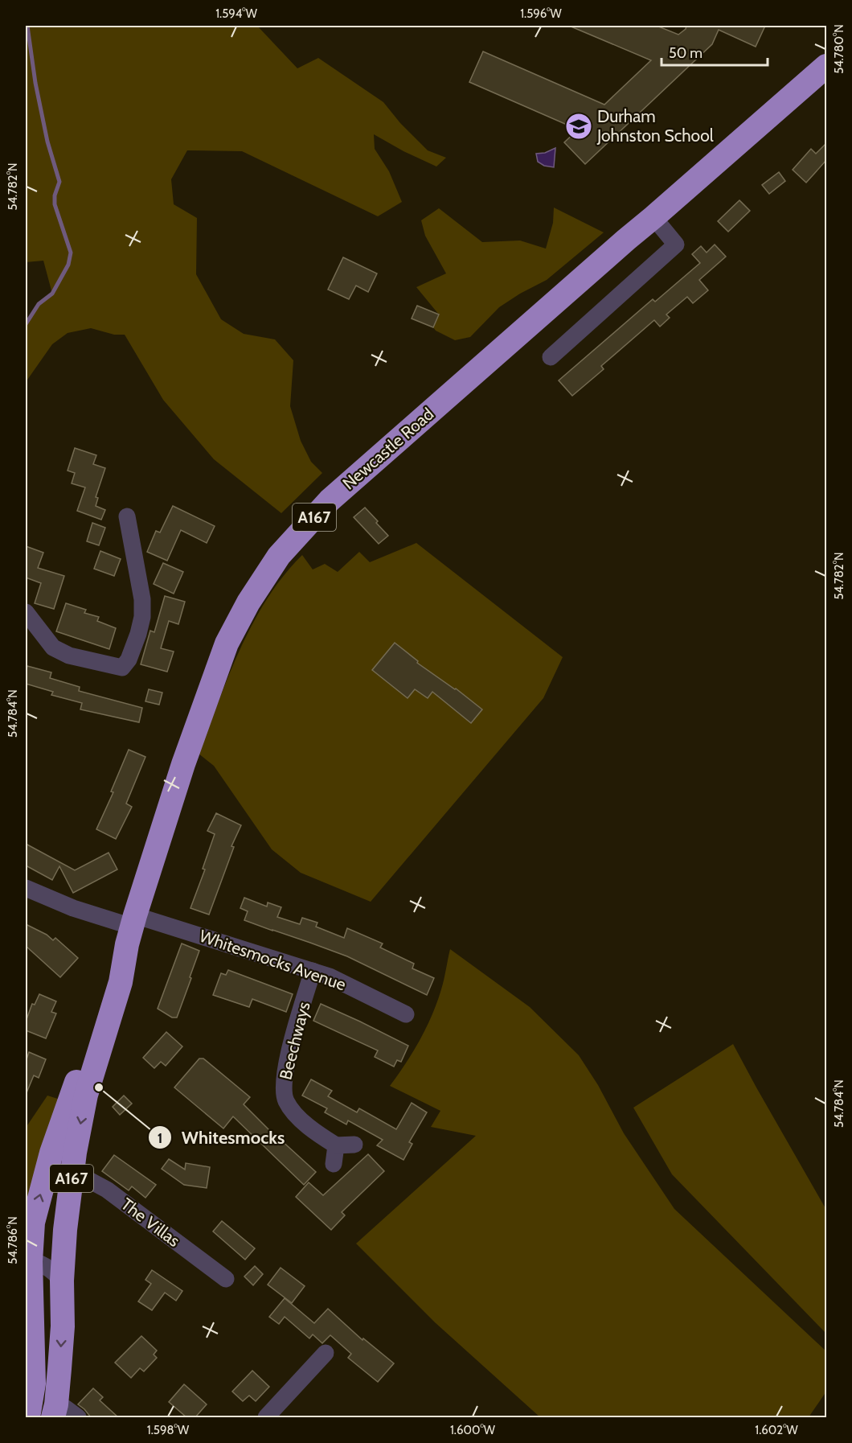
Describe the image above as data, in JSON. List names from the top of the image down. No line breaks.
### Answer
{"streets":{"highway":["Newcastle Road","A167"],"street":["Whitesmocks Avenue","Beechways","The Villas"]},"crossings":[["Newcastle Road","A167"],["Newcastle Road","Whitesmocks Avenue"],["A167","Whitesmocks Avenue"],["A167","The Villas"],["Whitesmocks Avenue","Beechways"]],"places":{"school or university":["Durham Johnston School"],"other":["Whitesmocks"]},"scale_bar":"50 m","coordinates":["1.594°W","1.596°W","54.780°N","54.782°N","54.784°N","54.786°N","1.598°W","1.600°W","1.602°W"]}
